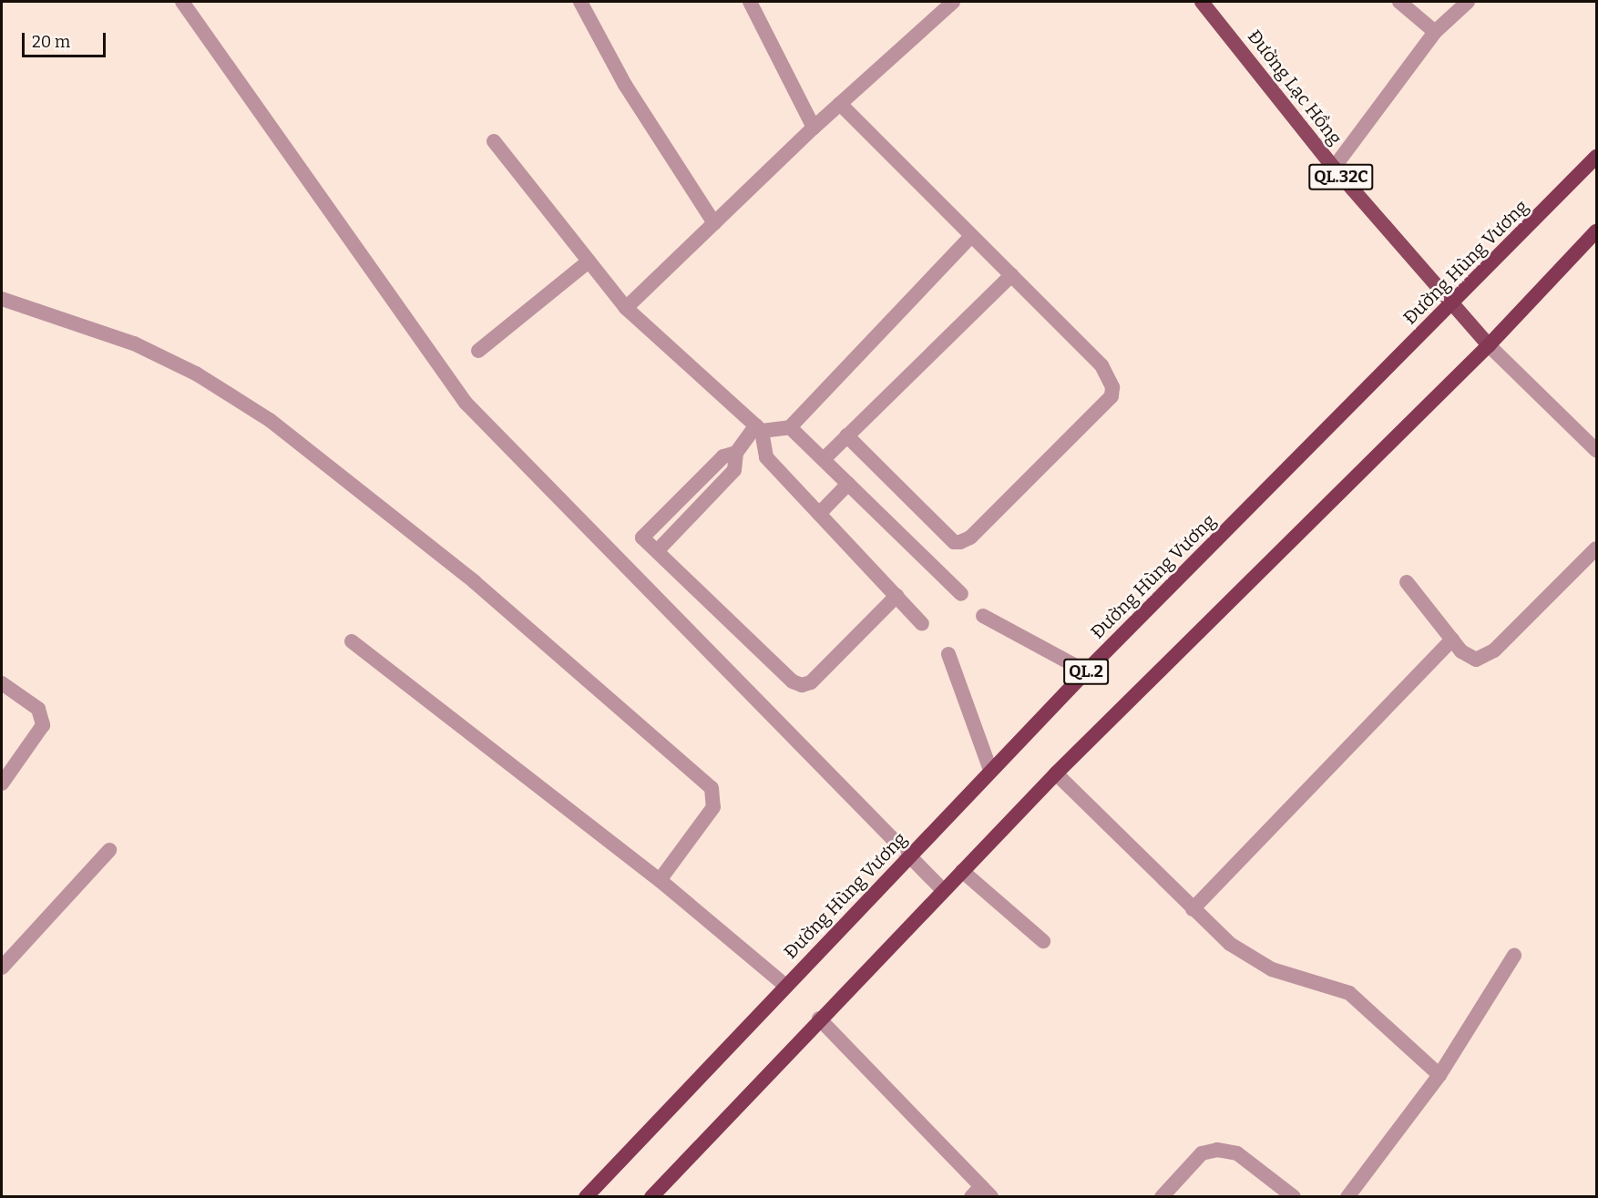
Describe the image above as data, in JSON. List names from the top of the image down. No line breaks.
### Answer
{"streets":{"highway":["Đường Hùng Vương","QL.2"],"main road":["Đường Lạc Hồng","QL.32C"]},"crossings":[["Đường Lạc Hồng","Đường Hùng Vương"],["Đường Lạc Hồng","QL.2"]],"scale_bar":"20 m"}
